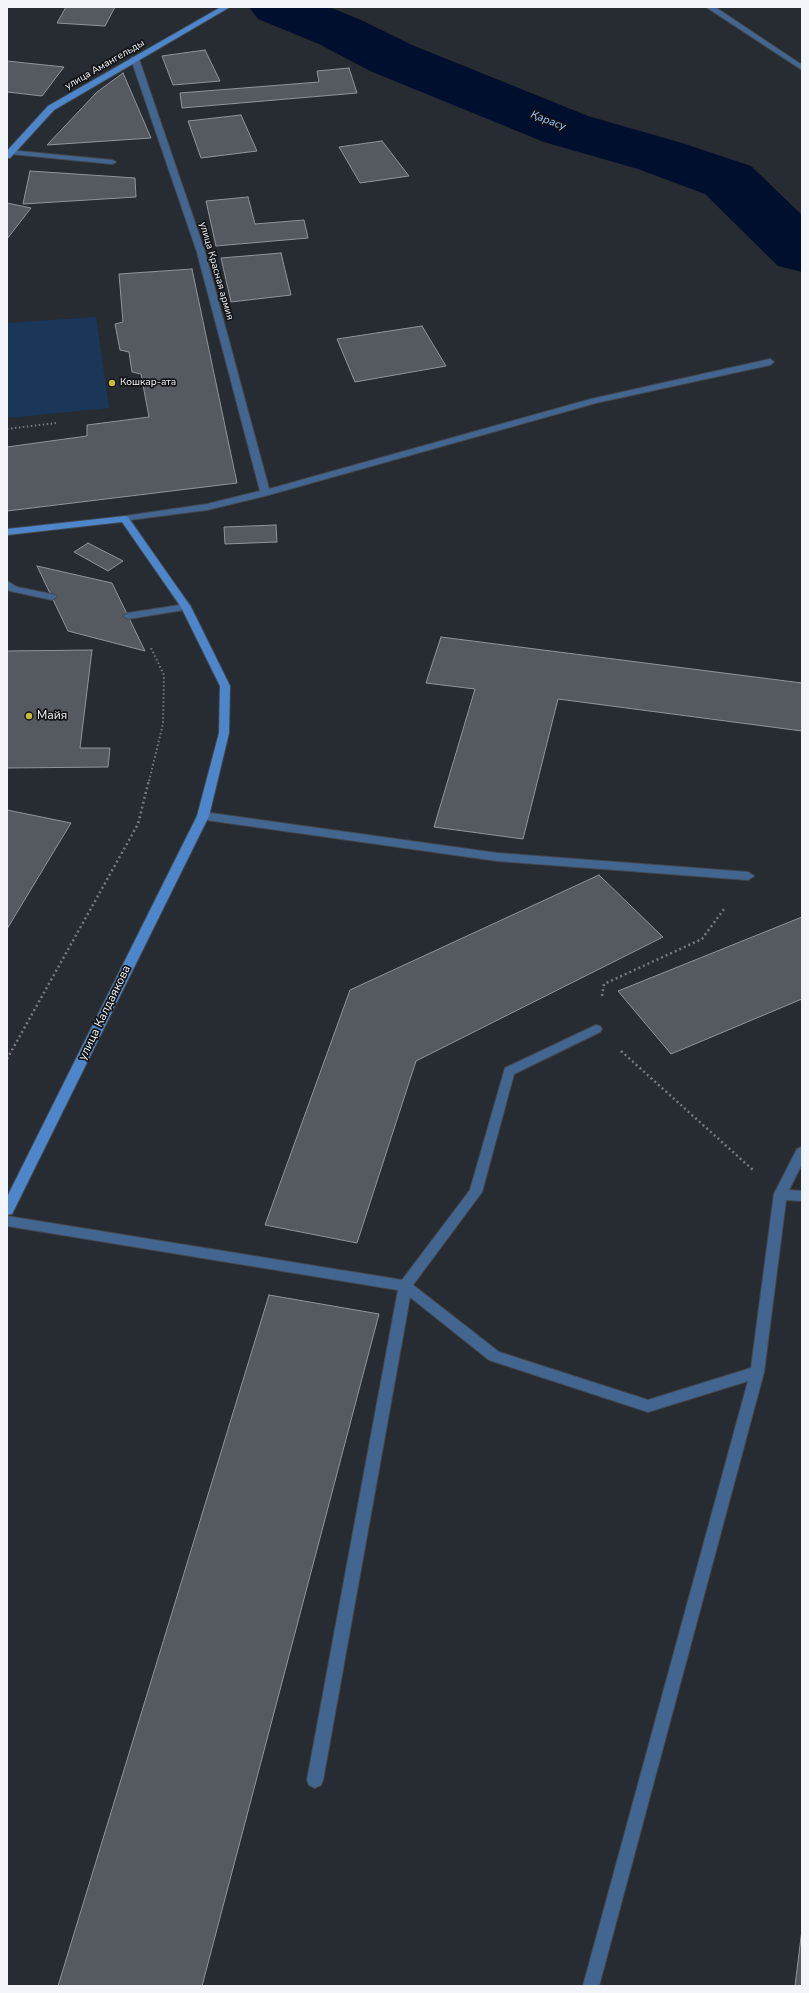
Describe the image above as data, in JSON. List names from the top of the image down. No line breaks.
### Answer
{"streets":{"street":["улица Амангельды","улица Красная армия","улица Калдаякова"]},"crossings":[["улица Амангельды","улица Красная армия"]],"water":["Қарасу"],"places":["Кошкар-ата","Майя"]}
